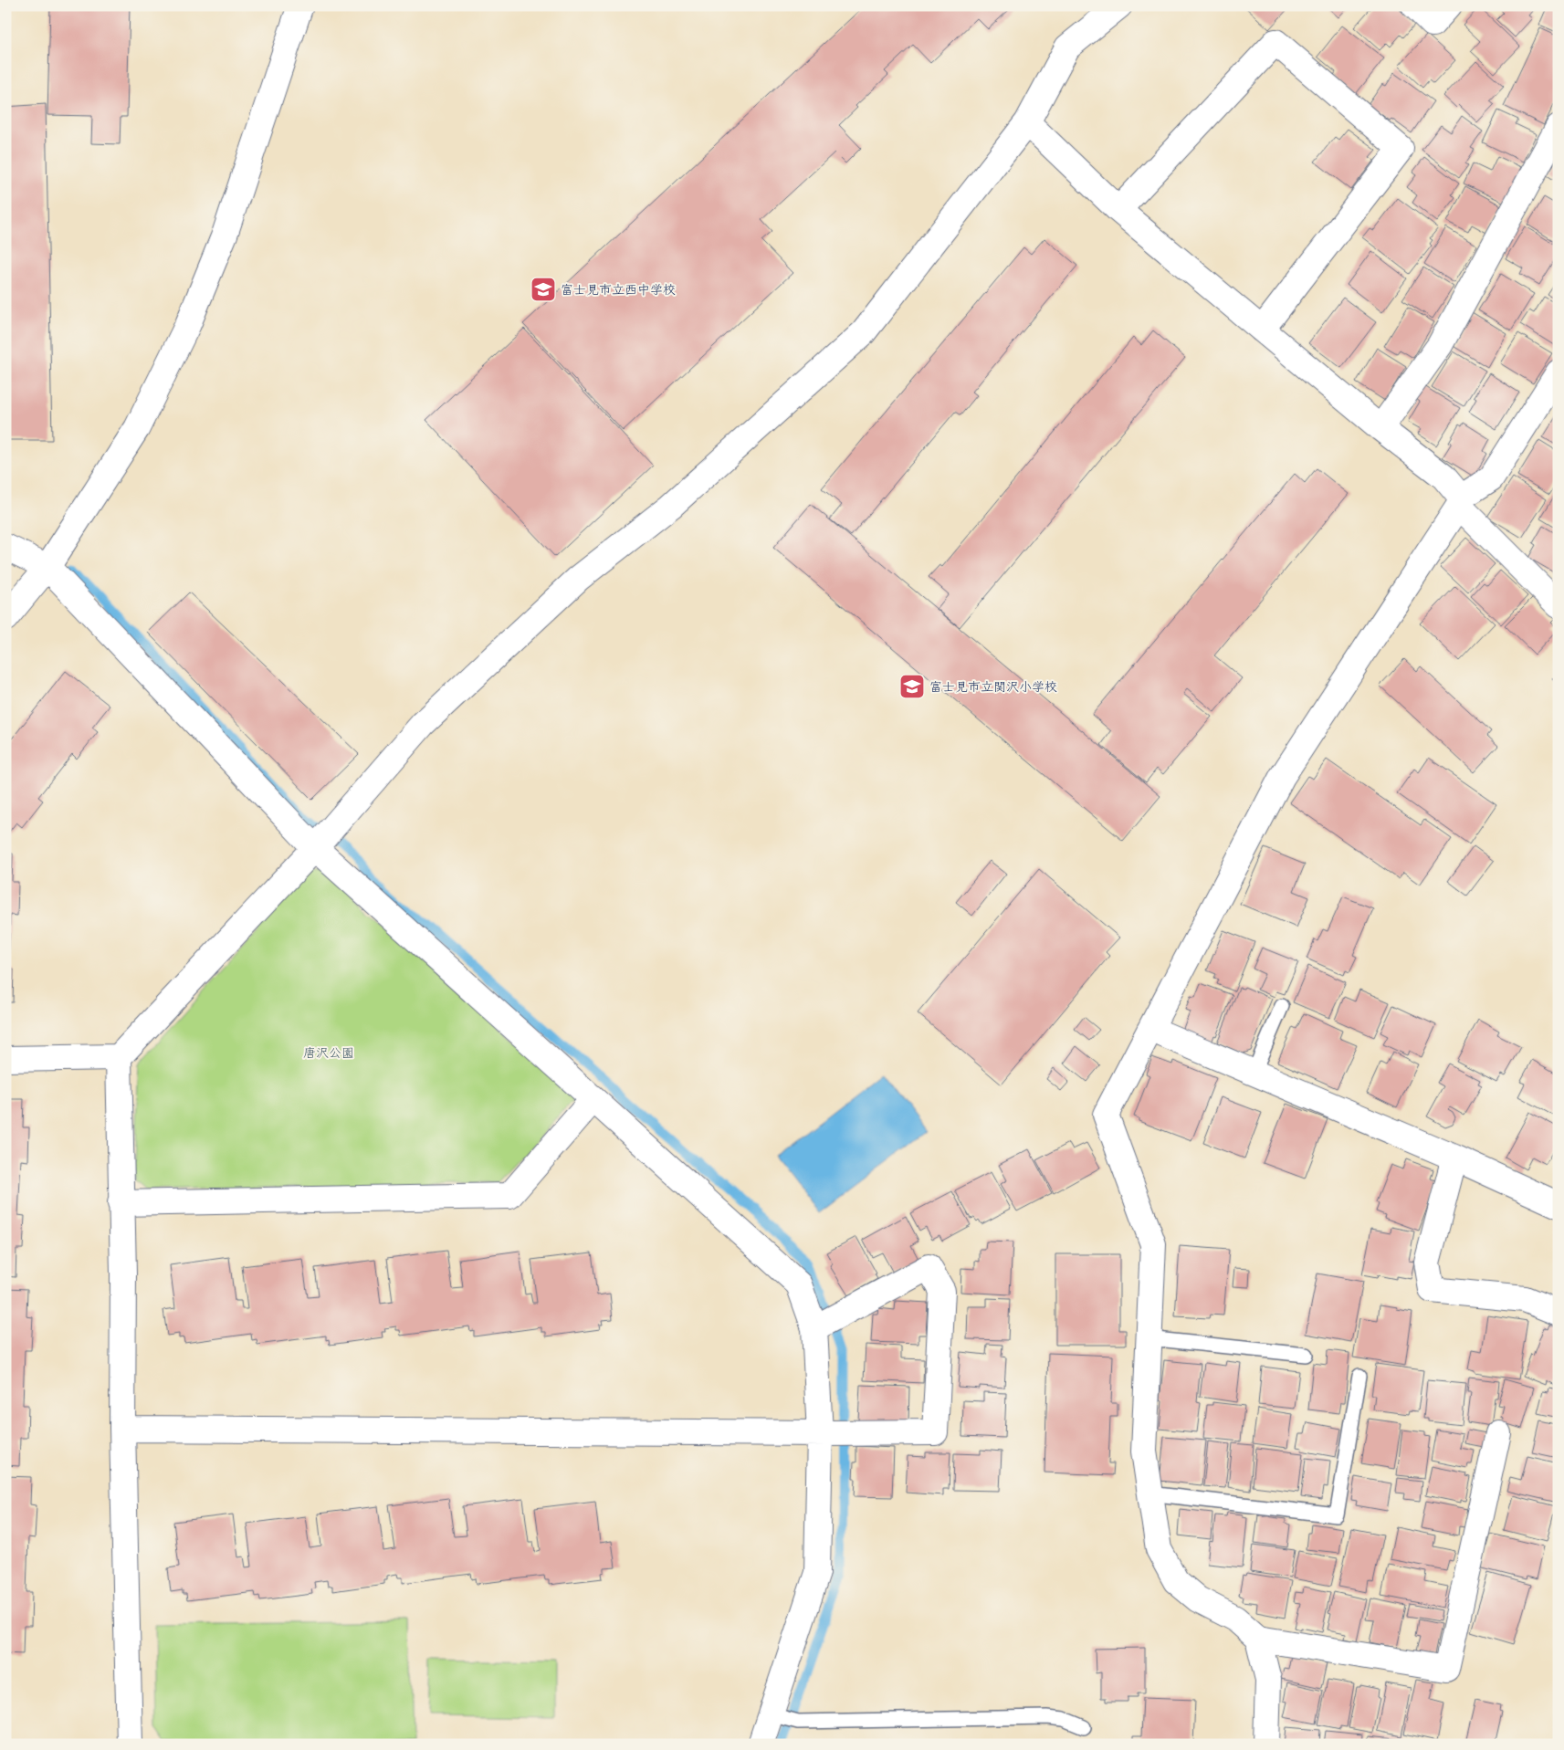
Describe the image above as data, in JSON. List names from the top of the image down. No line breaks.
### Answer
{"parks":["唐沢公園"],"places":{"school or university":["富士見市立西中学校","富士見市立関沢小学校"]}}
